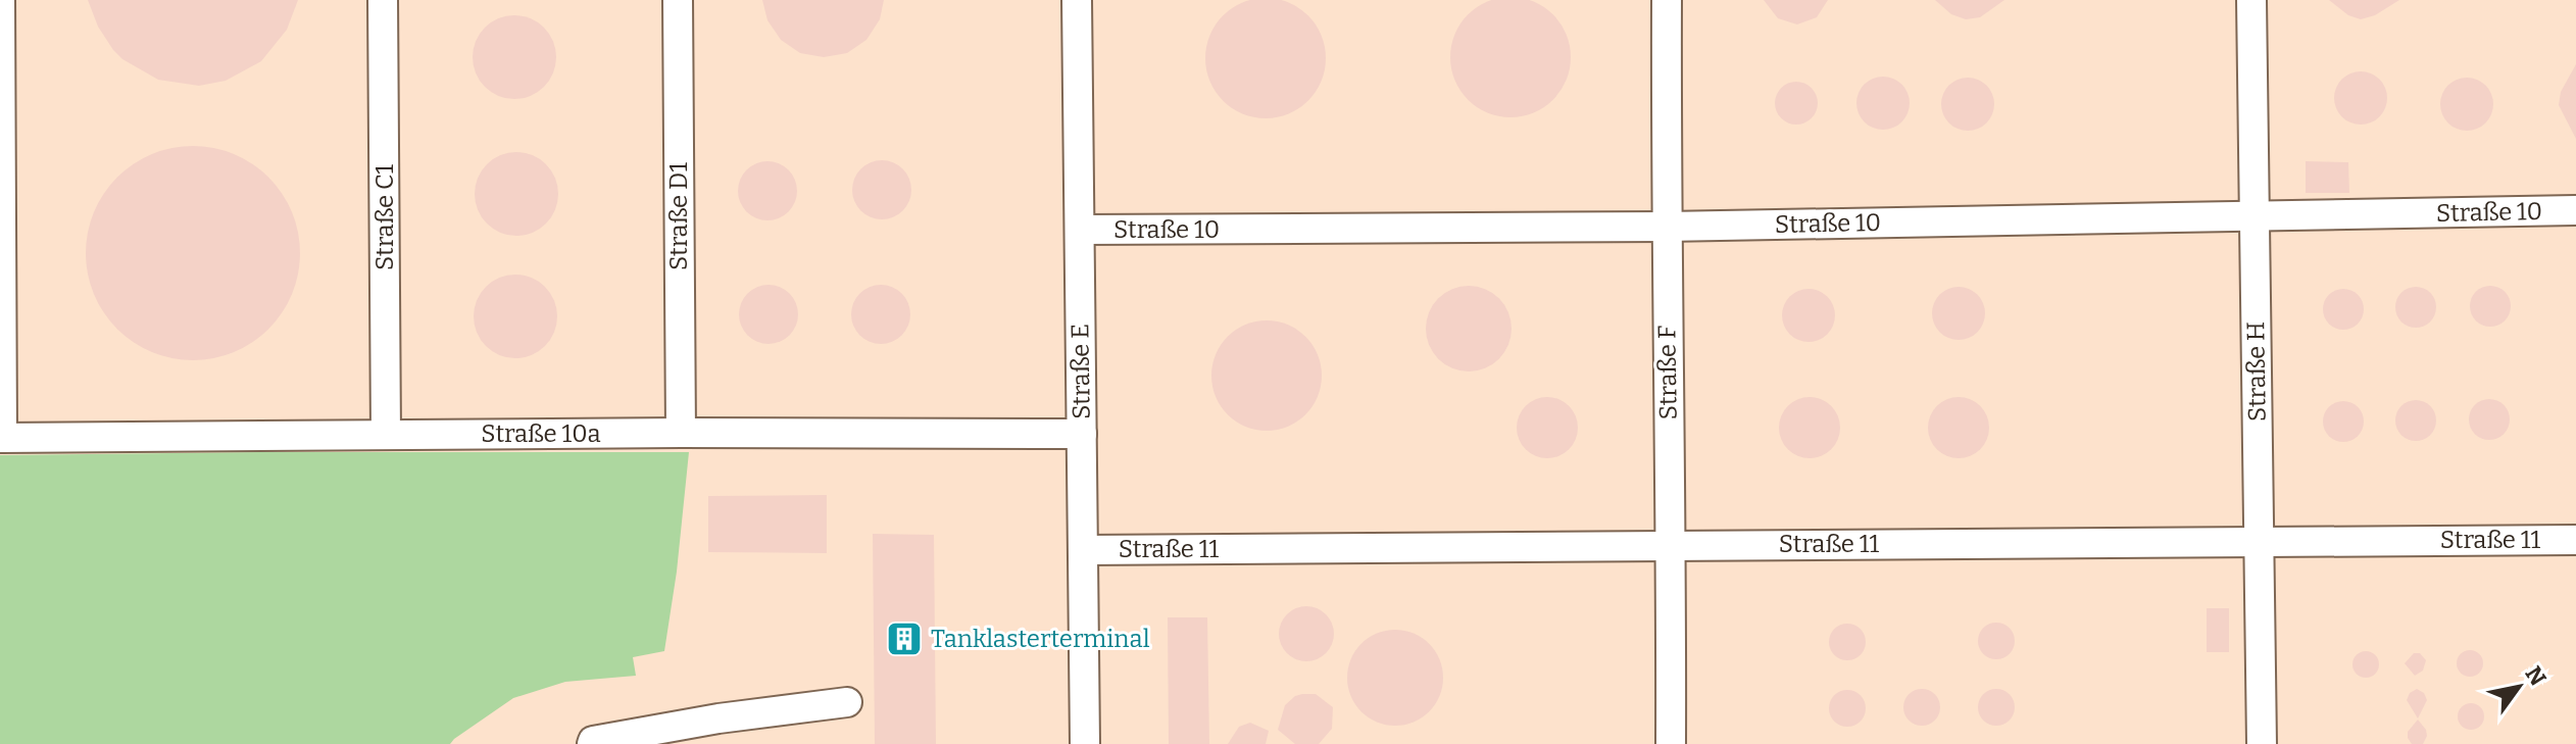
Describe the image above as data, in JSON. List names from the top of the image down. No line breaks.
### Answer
{"streets":{"lane":["Straße 10","Straße D1","Straße C1","Straße E","Straße H","Straße F","Straße 10a","Straße 11"]},"crossings":[["Straße 10","Straße E"],["Straße 10","Straße H"],["Straße 10","Straße F"],["Straße D1","Straße 10a"],["Straße C1","Straße 10a"],["Straße E","Straße 10a"],["Straße E","Straße 11"],["Straße H","Straße 11"],["Straße F","Straße 11"]],"places":{"building":["Tanklasterterminal"]},"north":"top right"}
